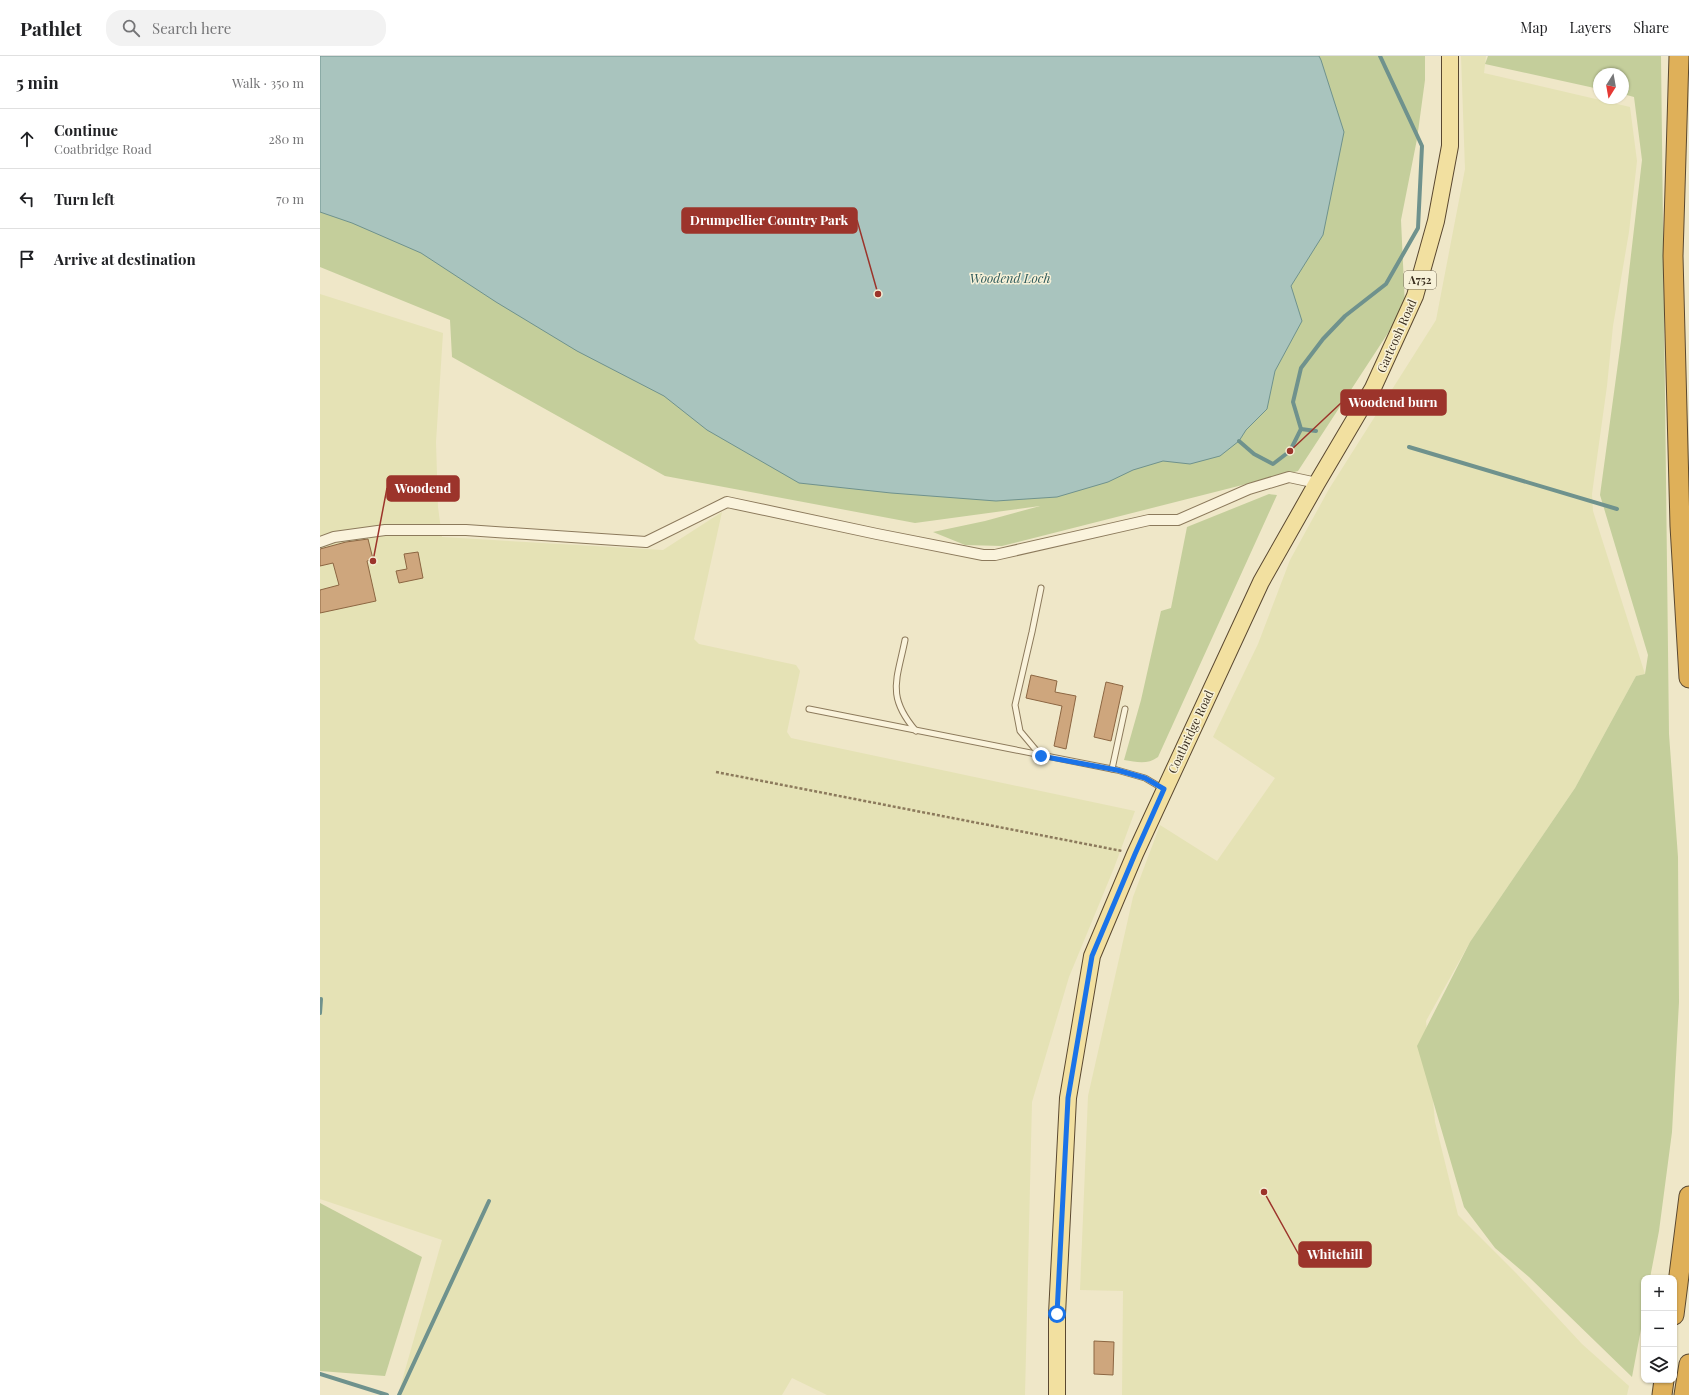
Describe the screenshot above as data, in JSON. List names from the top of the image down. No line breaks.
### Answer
{"streets":{"main road":["A752","Gartcosh Road","Coatbridge Road"]},"crossings":[["Gartcosh Road","Coatbridge Road"]],"water":["Woodend Loch"],"places":["Drumpellier Country Park","Woodend burn","Woodend","Whitehill"],"north":"bottom","page":{"header":"Pathlet","search":"Search here","nav":["Map","Layers","Share"],"heading":["5 min","Walk · 350 m"],"list":[["Continue","Coatbridge Road","280 m"],["Turn left","70 m"],"Arrive at destination"],"map_buttons":["+","−"]}}
